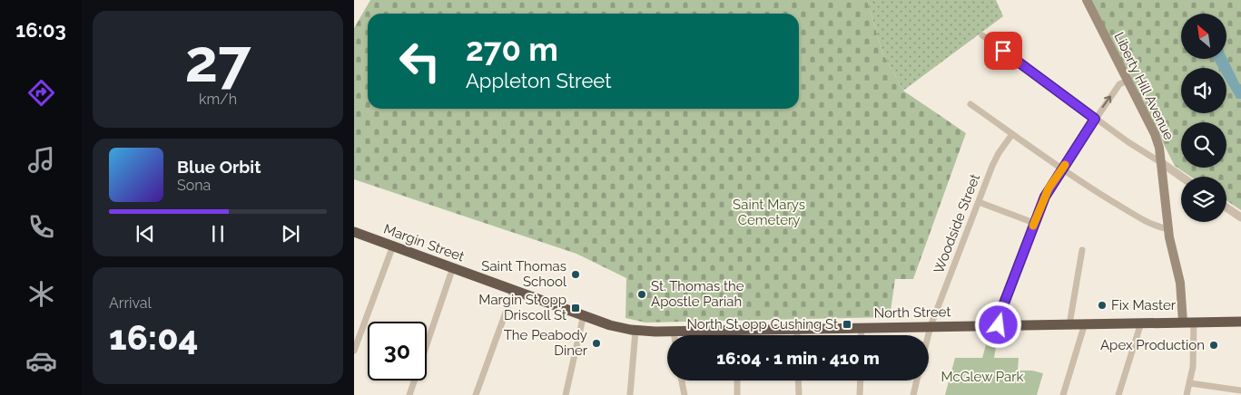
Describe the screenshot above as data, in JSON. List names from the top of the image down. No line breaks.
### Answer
{"streets":{"highway":["Margin Street","North Street"],"main road":["Liberty Hill Avenue"],"street":["Woodside Street"]},"crossings":[["Liberty Hill Avenue","North Street"],["Woodside Street","North Street"],["Margin Street","North Street"]],"parks":["Saint Marys Cemetery","McGlew Park"],"places":{"other":["Saint Thomas School","St. Thomas the Apostle Pariah","Fix Master","The Peabody Diner","Apex Production"],"transit":["Margin St opp Driscoll St","North St opp Cushing St"]},"north":"top left","page":{"tabs":"16:03","tile":[["27","km/h"],["Arrival","16:04"]],"turn":["270 m","Appleton Street"],"song":["Blue Orbit","Sona"],"limit":"30","trip":"16:04 · 1 min · 410 m"}}
